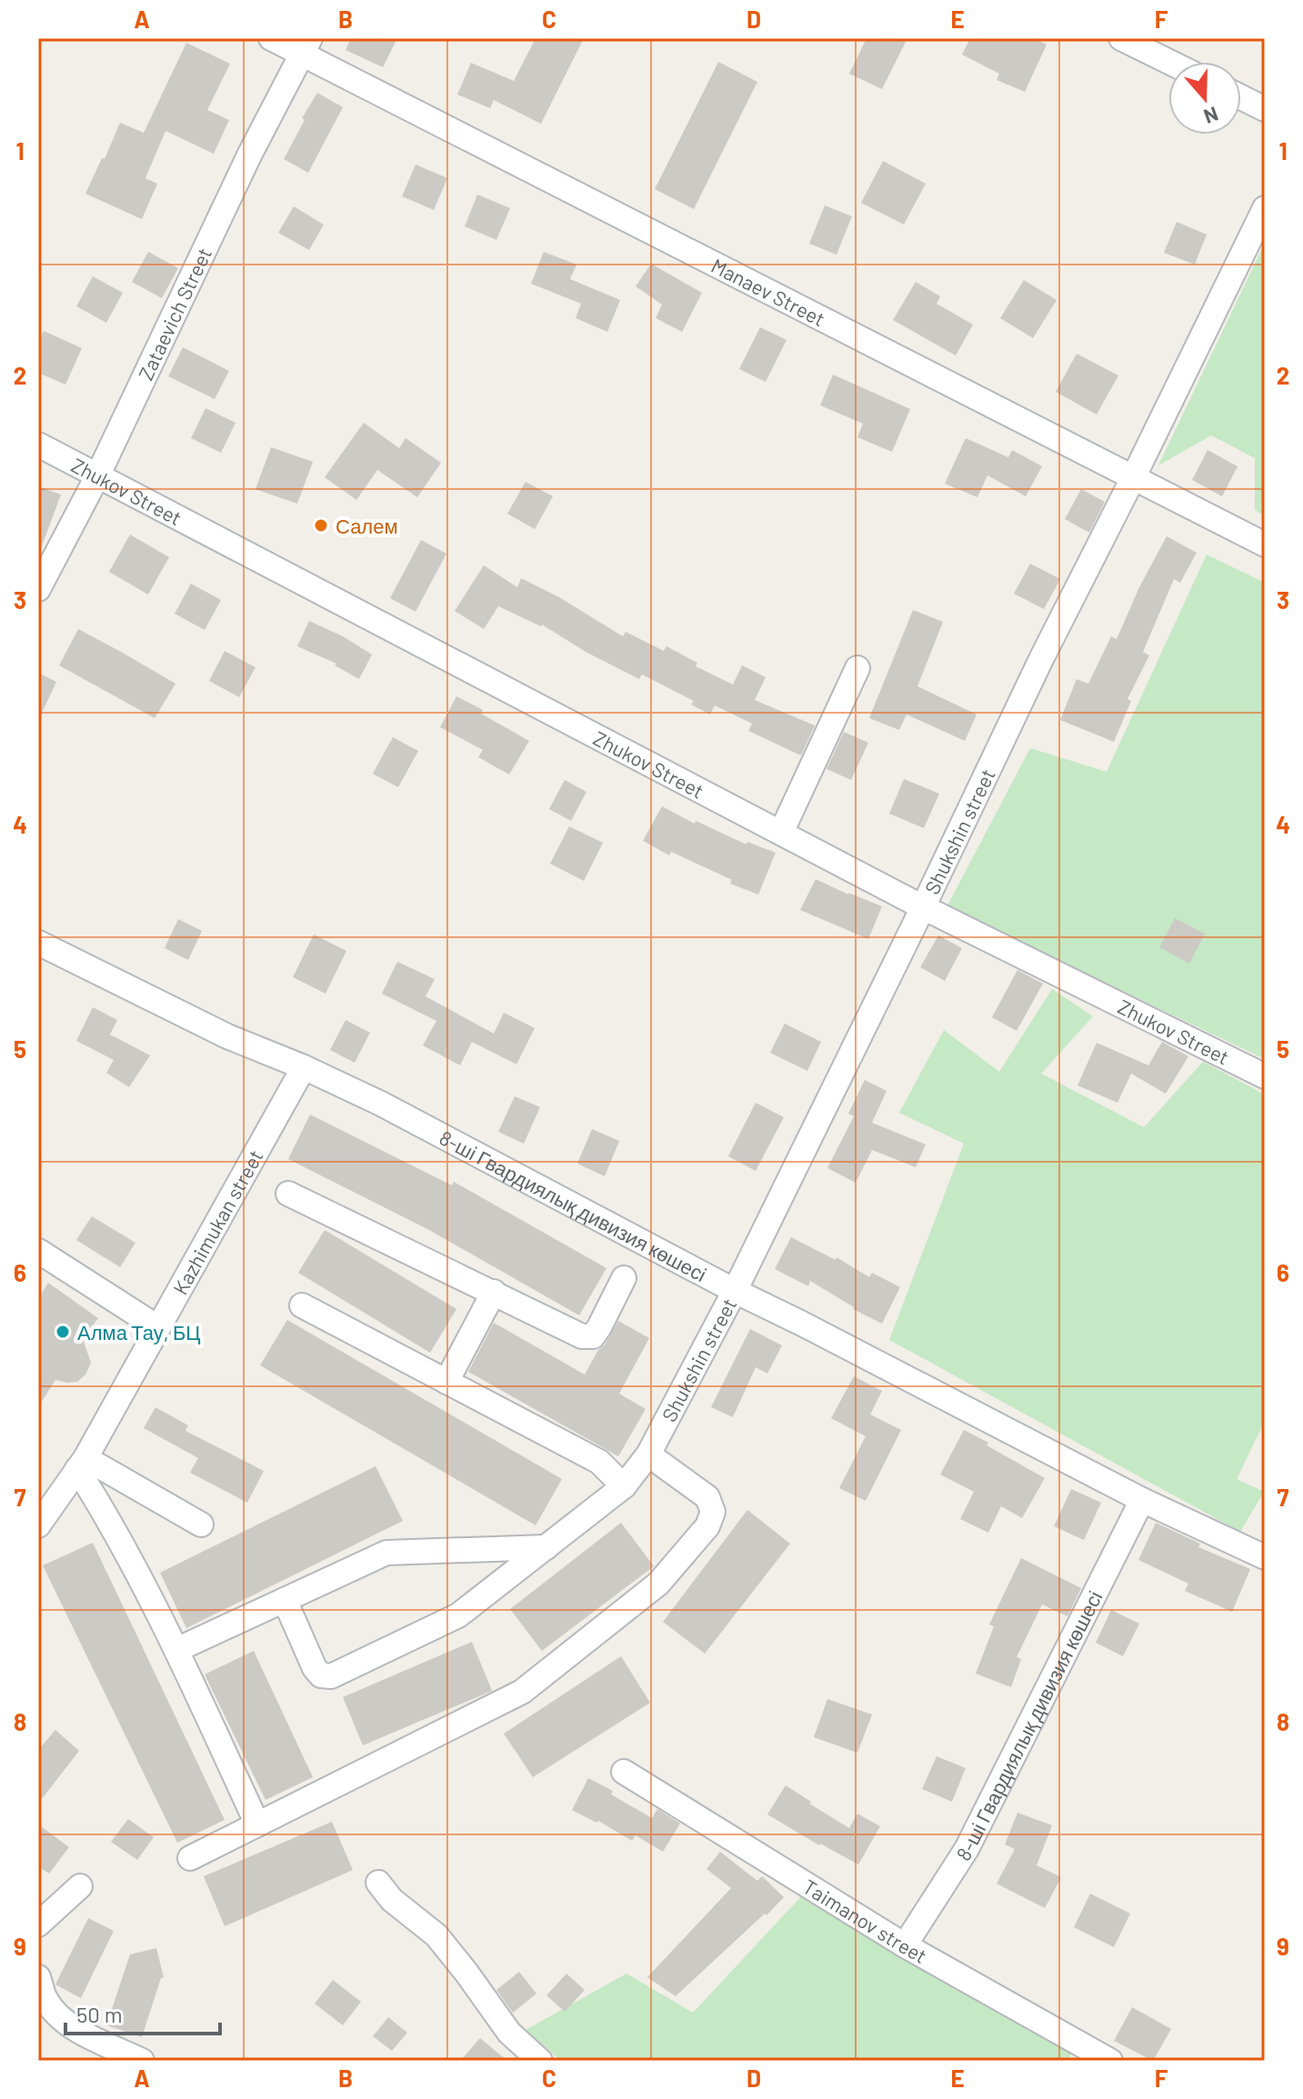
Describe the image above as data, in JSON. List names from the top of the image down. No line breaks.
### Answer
{"streets":{"street":["Manaev Street","Zataevich Street","Zhukov Street","Shukshin street","8-ші Гвардиялық дивизия көшесі","Kazhimukan street","Taimanov street"]},"crossings":[["Manaev Street","Zataevich Street"],["Manaev Street","Shukshin street"],["Zataevich Street","Zhukov Street"],["Zhukov Street","Shukshin street"],["Shukshin street","8-ші Гвардиялық дивизия көшесі"],["8-ші Гвардиялық дивизия көшесі","Kazhimukan street"],["8-ші Гвардиялық дивизия көшесі","Taimanov street"]],"places":["Салем","Алма Тау, БЦ"],"scale_bar":"50 m","north":"bottom","grid":{"columns":["A","B","C","D","E","F"],"rows":["1","2","3","4","5","6","7","8","9"]}}
